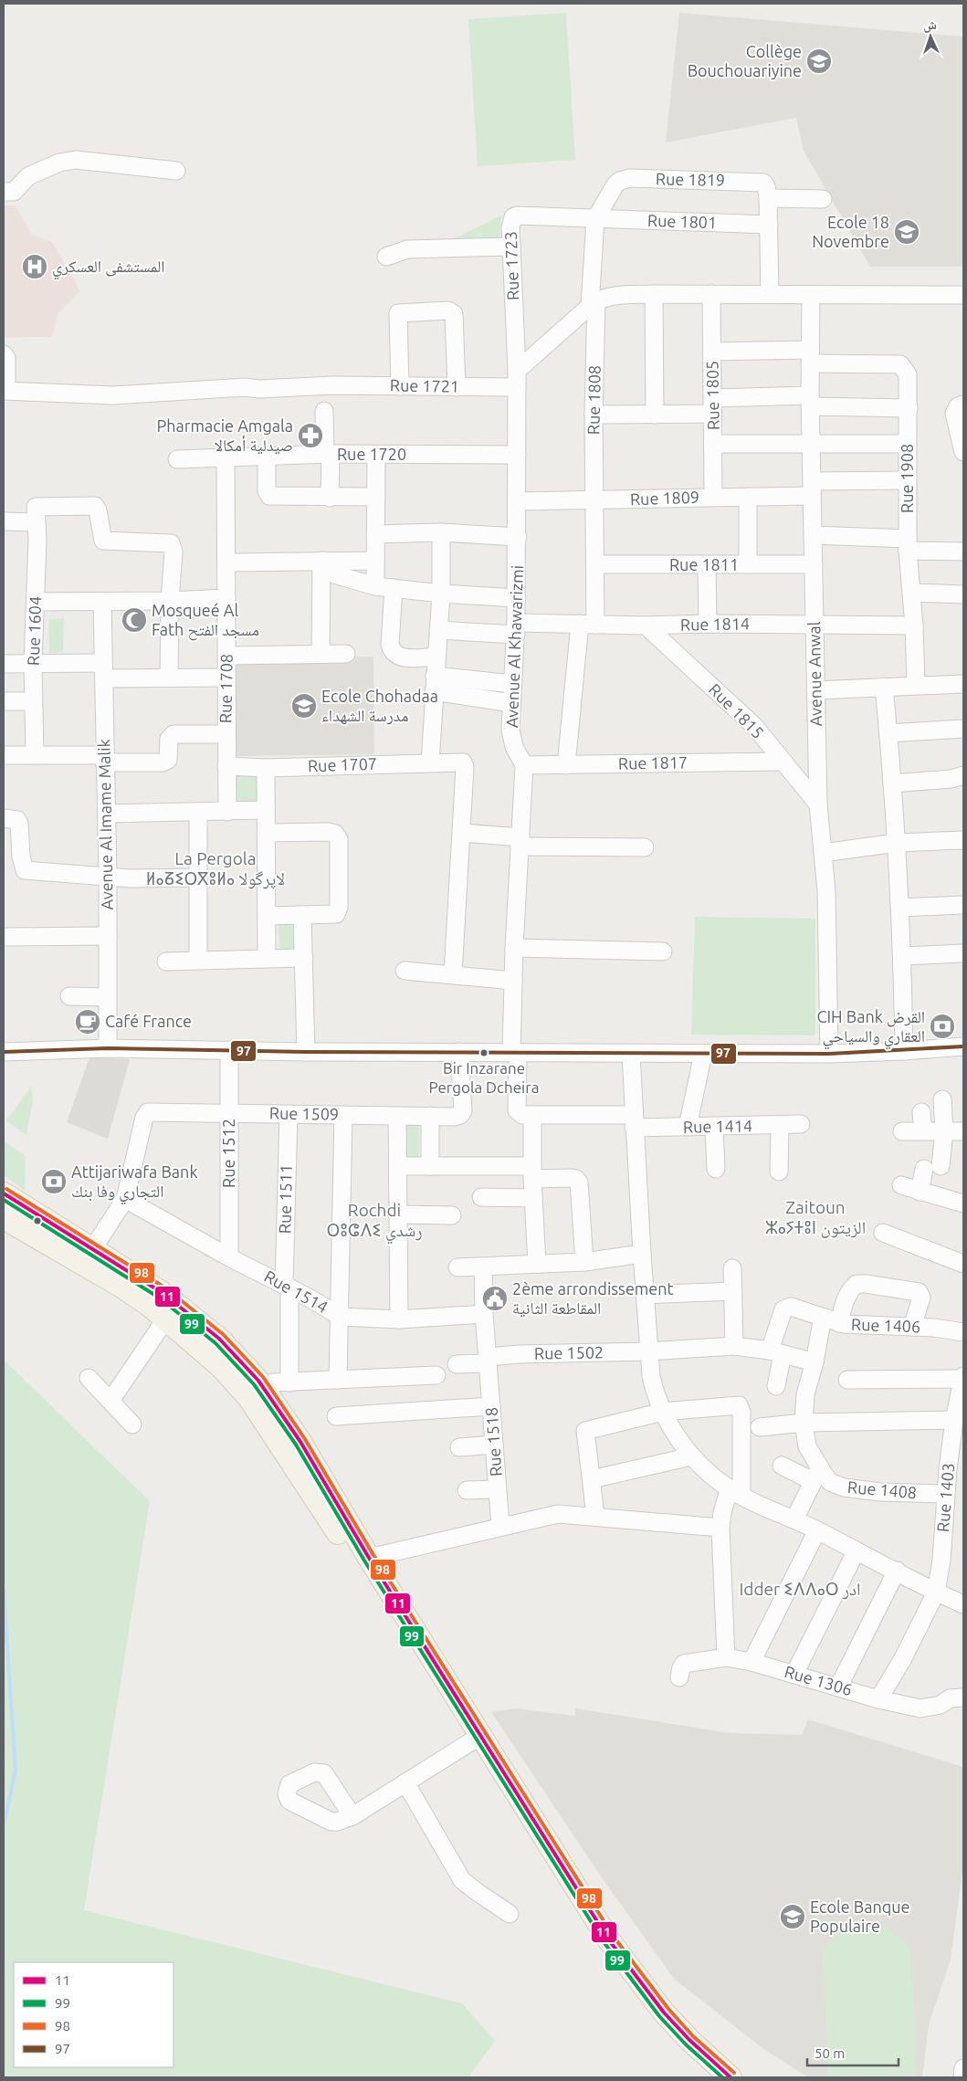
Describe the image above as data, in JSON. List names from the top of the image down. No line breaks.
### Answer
{"streets":{"street":["Rue 1819","Rue 1801","Rue 1723","Rue 1721","Rue 1805","Rue 1808","Rue 1720","Rue 1908","Rue 1809","Rue 1811","Rue 1814","Rue 1604","Avenue Al Khawarizmi","Avenue Anwal","Rue 1708","Rue 1815","Rue 1817","Rue 1707","Avenue Al Imame Malik","Rue 1509","Rue 1414","Rue 1512","Rue 1511","Rue 1514","Rue 1406","Rue 1502","Rue 1518","Rue 1408","Rue 1403","Rue 1306"]},"crossings":[["Rue 1819","Rue 1801"],["Rue 1819","Rue 1723"],["Rue 1819","Rue 1808"],["Rue 1801","Rue 1723"],["Rue 1801","Rue 1808"],["Rue 1723","Rue 1721"],["Rue 1723","Rue 1808"],["Rue 1723","Avenue Al Khawarizmi"],["Rue 1721","Avenue Al Khawarizmi"],["Rue 1805","Rue 1809"],["Rue 1808","Rue 1809"],["Rue 1808","Rue 1811"],["Rue 1808","Rue 1814"],["Rue 1808","Rue 1817"],["Rue 1720","Avenue Al Khawarizmi"],["Rue 1720","Rue 1708"],["Rue 1908","Rue 1809"],["Rue 1908","Rue 1814"],["Rue 1908","Avenue Anwal"],["Rue 1809","Avenue Al Khawarizmi"],["Rue 1809","Avenue Anwal"],["Rue 1811","Avenue Anwal"],["Rue 1814","Avenue Al Khawarizmi"],["Rue 1814","Avenue Anwal"],["Rue 1814","Rue 1815"],["Avenue Al Khawarizmi","Rue 1817"],["Avenue Al Khawarizmi","Rue 1414"],["Avenue Anwal","Rue 1815"],["Rue 1708","Rue 1707"],["Rue 1815","Rue 1817"],["Rue 1509","Rue 1512"],["Rue 1509","Rue 1511"],["Rue 1509","Rue 1514"],["Rue 1512","Rue 1514"],["Rue 1511","Rue 1514"],["Rue 1514","Rue 1518"],["Rue 1406","Rue 1502"],["Rue 1406","Rue 1408"],["Rue 1502","Rue 1518"],["Rue 1502","Rue 1408"],["Rue 1408","Rue 1403"],["Rue 1403","Rue 1306"]],"districts":["La Pergola ⵍⴰⵒⵉⵔⴳⵓⵍⴰ لاپرگولا","Zaitoun ⵣⴰⵢⵜⵓⵏ الزيتون","Rochdi ⵔⵓⵛⴷⵉ رشدي","Idder ⵉⴷⴷⴰⵔ ادر"],"places":{"school or university":["Collège Bouchouariyine","Ecole 18 Novembre","Ecole Chohadaa مدرسة الشهداء","Ecole Banque Populaire"],"hospital":["المستشفى العسكري"],"pharmacy":["Pharmacie Amgala صيدلية أمكالا"],"mosque":["Mosqueé Al Fath مسجد الفتح"],"cafe":["Café France"],"bank":["CIH Bank القرض العقاري والسياحي","Attijariwafa Bank التجاري وفا بنك"],"other":["Bir Inzarane Pergola Dcheira"],"public building":["2ème arrondissement المقاطعة الثانية"]},"lines":["transit line 97","transit line 98","transit line 11","transit line 99"],"legend":["11","99","98","97"],"scale_bar":"50 m","north":"top"}
